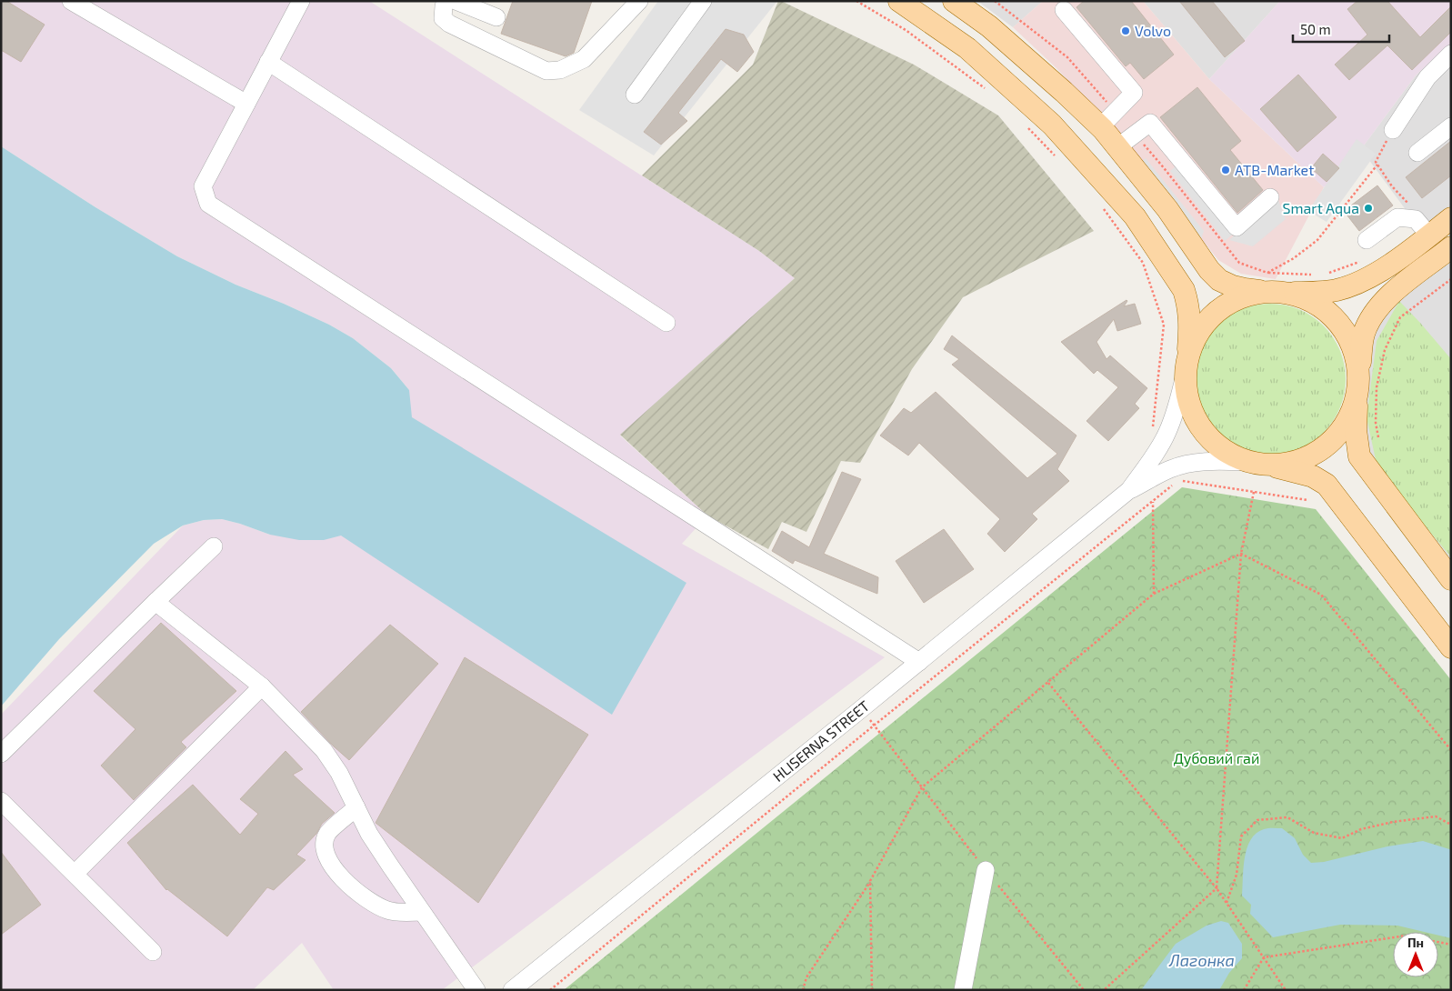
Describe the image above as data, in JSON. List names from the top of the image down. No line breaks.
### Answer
{"streets":{"street":["HLISERNA STREET"]},"water":["Лагонка"],"parks":["Дубовий гай"],"places":["Volvo","ATB-Market","Smart Aqua"],"scale_bar":"50 m","north":"top"}
